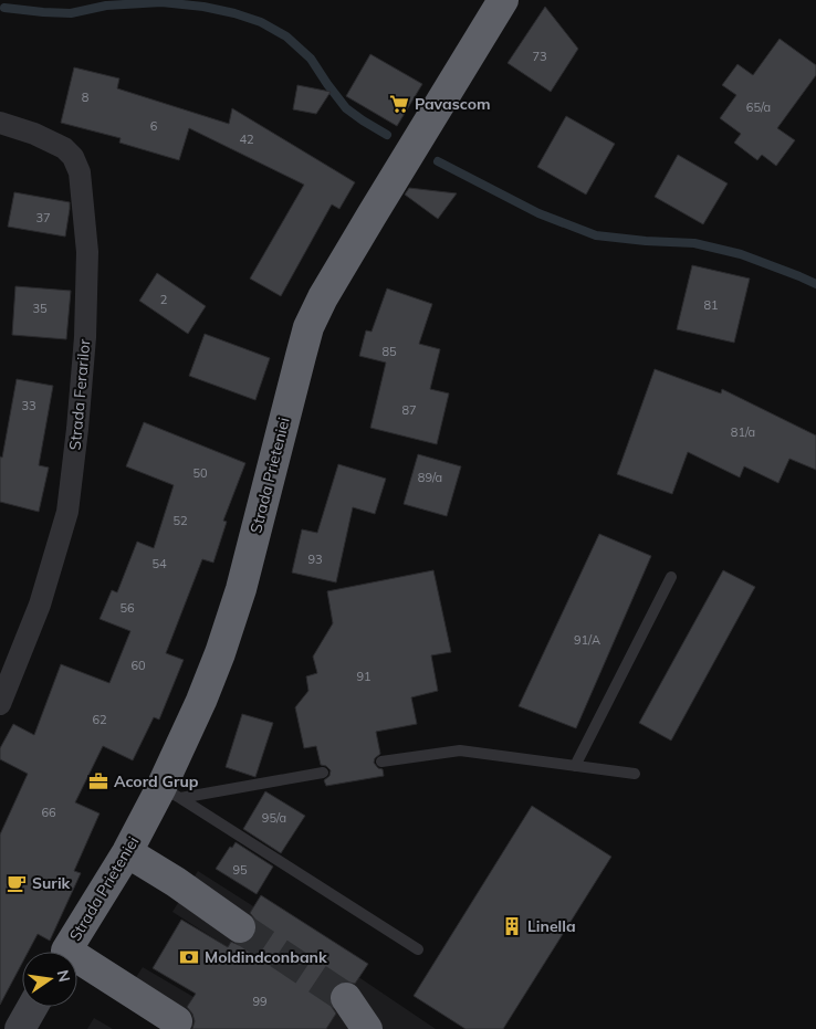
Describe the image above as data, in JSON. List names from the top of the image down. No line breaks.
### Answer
{"streets":{"highway":["Strada Prieteniei"],"street":["Strada Ferarilor"]},"places":{"supermarket":["Pavascom"],"office":["Acord Grup"],"cafe":["Surik"],"building":["Linella"],"bank":["Moldindconbank"]},"house_numbers":["73","8","65/a","6","42","37","2","81","35","85","33","87","81/a","50","89/a","52","93","54","56","91/A","60","91","62","66","95/a","95","99"],"north":"right"}
